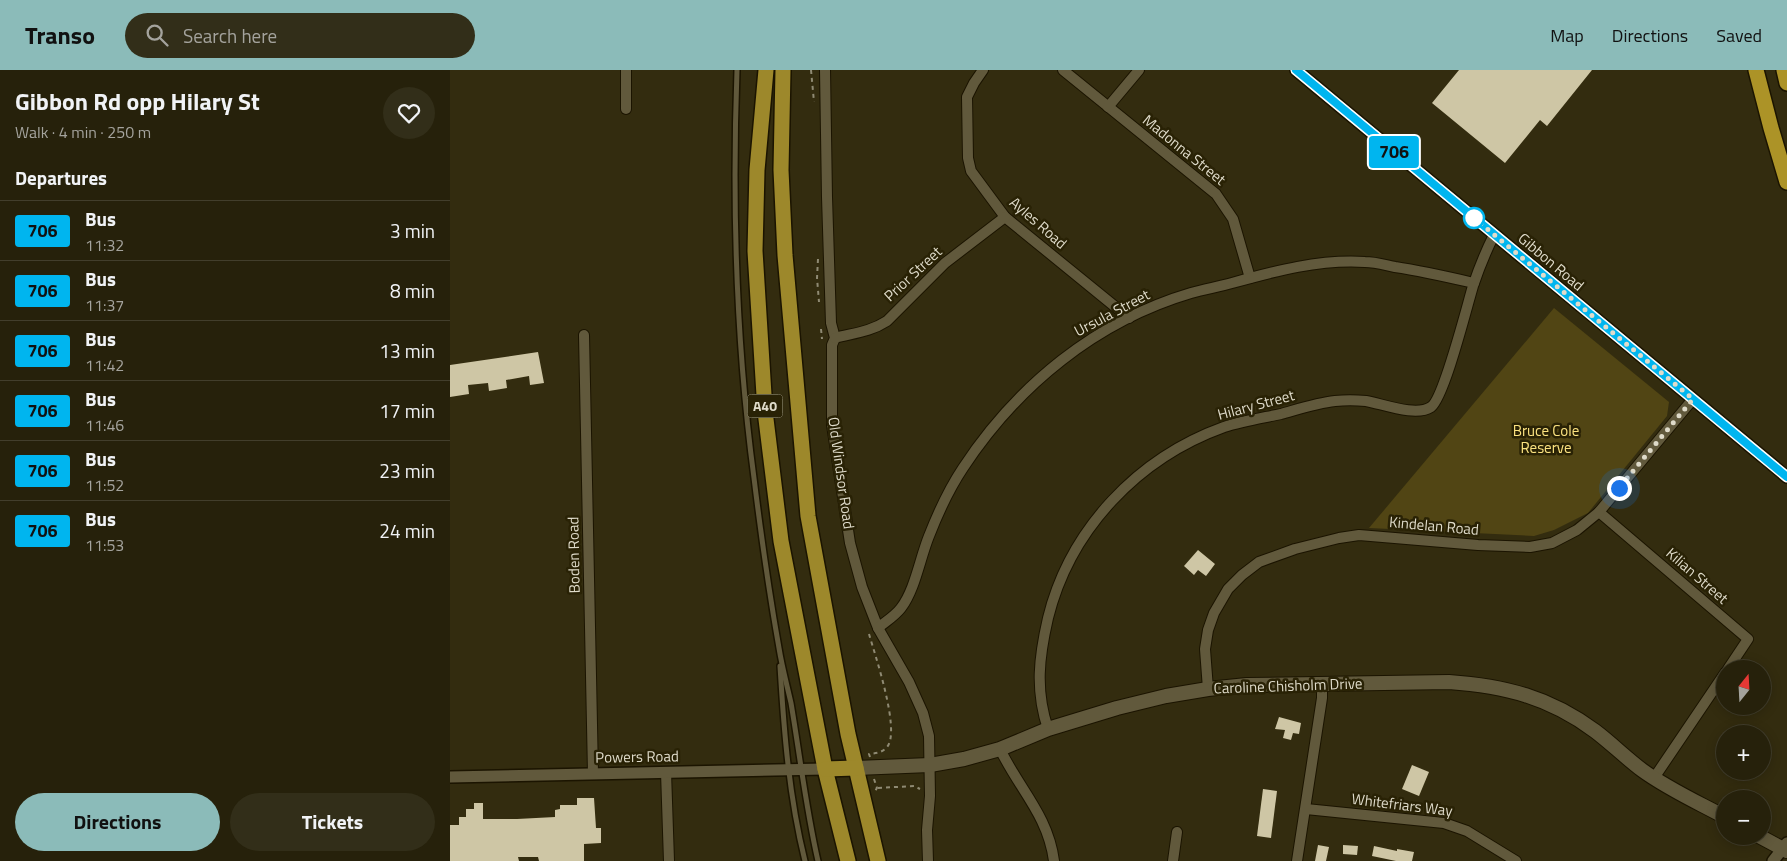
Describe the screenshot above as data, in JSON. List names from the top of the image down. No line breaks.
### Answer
{"streets":{"highway":["A40","Caroline Chisholm Drive"],"street":["Madonna Street","Ayles Road","Gibbon Road","Prior Street","Ursula Street","Hilary Street","Old Windsor Road","Kindelan Road","Boden Road","Kilian Street","Powers Road","Whitefriars Way"]},"crossings":[["Madonna Street","Ursula Street"],["Ayles Road","Prior Street"],["Ayles Road","Ursula Street"],["Gibbon Road","Hilary Street"],["Gibbon Road","Kindelan Road"],["Prior Street","Old Windsor Road"],["Ursula Street","Hilary Street"],["Ursula Street","Old Windsor Road"],["Hilary Street","Caroline Chisholm Drive"],["A40","Caroline Chisholm Drive"],["A40","Powers Road"],["Old Windsor Road","Caroline Chisholm Drive"],["Kindelan Road","Kilian Street"],["Kindelan Road","Caroline Chisholm Drive"],["Boden Road","Powers Road"],["Caroline Chisholm Drive","Powers Road"]],"parks":["Bruce Cole Reserve"],"lines":["bus line 706"],"north":"top","page":{"header":"Transo","search":"Search here","nav":["Map","Directions","Saved"],"heading":[["Gibbon Rd opp Hilary St","Walk · 4 min · 250 m"],"Departures"],"on_map":"706","list":[{"mark":"706","name":"Bus","note":"11:32","value":"3 min"},{"mark":"706","name":"Bus","note":"11:37","value":"8 min"},{"mark":"706","name":"Bus","note":"11:42","value":"13 min"},{"mark":"706","name":"Bus","note":"11:46","value":"17 min"},{"mark":"706","name":"Bus","note":"11:52","value":"23 min"},{"mark":"706","name":"Bus","note":"11:53","value":"24 min"}],"map_buttons":["+","−"],"buttons":["Directions","Tickets"]}}
